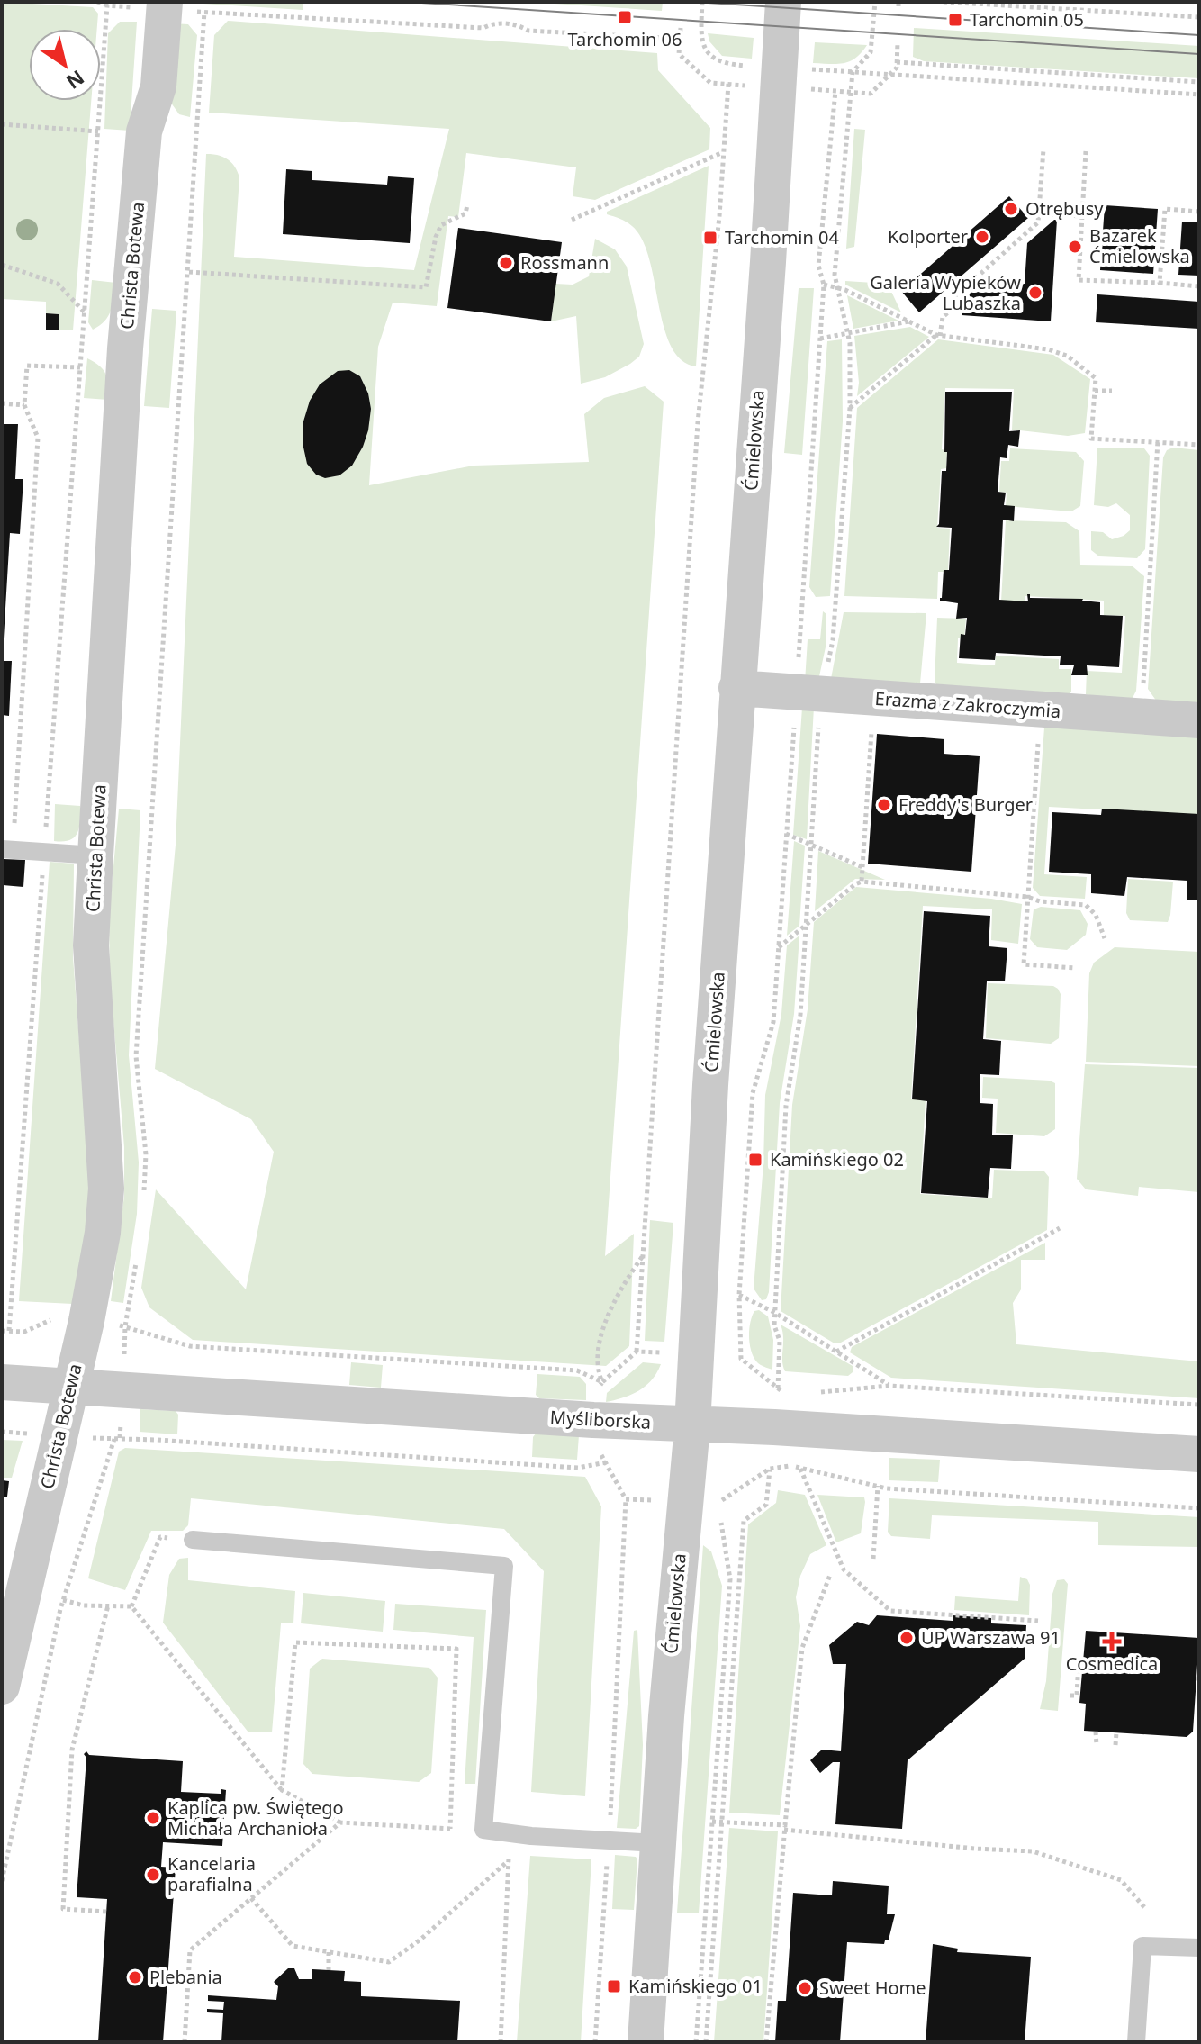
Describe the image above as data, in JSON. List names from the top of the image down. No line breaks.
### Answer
{"streets":{"street":["Christa Botewa","Ćmielowska","Erazma z Zakroczymia","Myśliborska"]},"crossings":[["Christa Botewa","Myśliborska"],["Ćmielowska","Erazma z Zakroczymia"],["Ćmielowska","Myśliborska"]],"places":{"transit":["Tarchomin 06","Tarchomin 05","Tarchomin 04","Kamińskiego 02","Kamińskiego 01"],"other":["Otrębusy","Kolporter","Bazarek Ćmielowska","Rossmann","Galeria Wypieków Lubaszka","Freddy's Burger","UP Warszawa 91","Kaplica pw. Świętego Michała Archanioła","Kancelaria parafialna","Plebania","Sweet Home"],"health":["Cosmedica"]},"north":"bottom right"}
